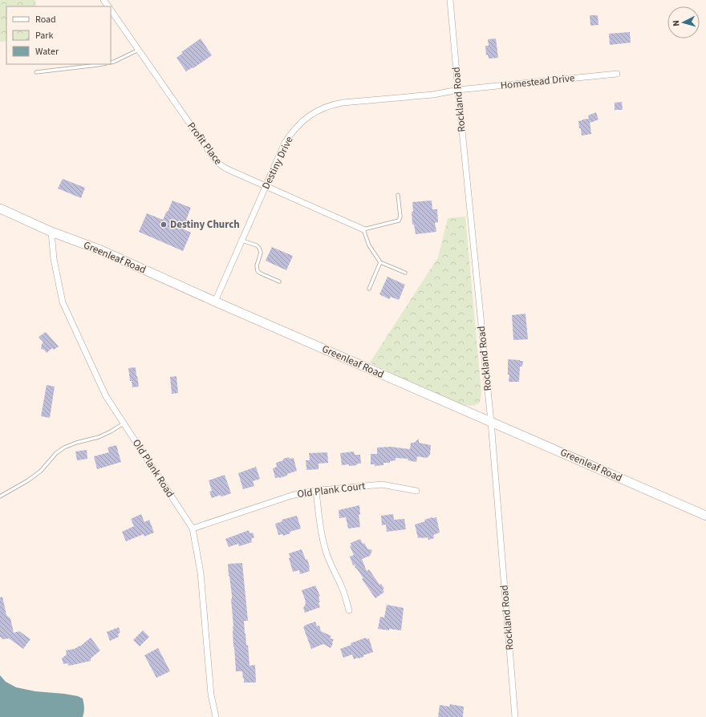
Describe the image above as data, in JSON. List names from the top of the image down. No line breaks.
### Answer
{"streets":{"main road":["Greenleaf Road"],"street":["Homestead Drive","Rockland Road","Profit Place","Destiny Drive","Old Plank Road","Old Plank Court"]},"crossings":[["Homestead Drive","Rockland Road"],["Homestead Drive","Destiny Drive"],["Rockland Road","Destiny Drive"],["Rockland Road","Greenleaf Road"],["Profit Place","Destiny Drive"],["Destiny Drive","Greenleaf Road"],["Greenleaf Road","Old Plank Road"],["Old Plank Road","Old Plank Court"]],"places":["Destiny Church"],"legend":["Road","Park","Water"],"north":"left"}
